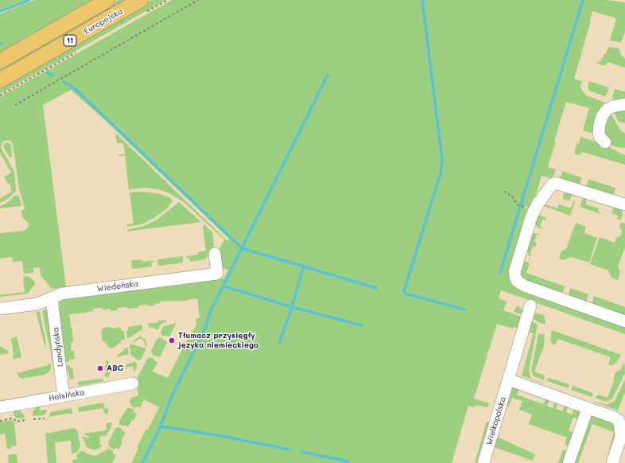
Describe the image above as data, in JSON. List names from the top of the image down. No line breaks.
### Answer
{"streets":{"main road":["Europejska","11"],"street":["Wiedeńska","Londyńska","Helsińska","Wielkopolska"]},"crossings":[["Wiedeńska","Londyńska"],["Londyńska","Helsińska"]],"places":["Tłumacz przysięgły języka niemieckiego","ABC"]}
